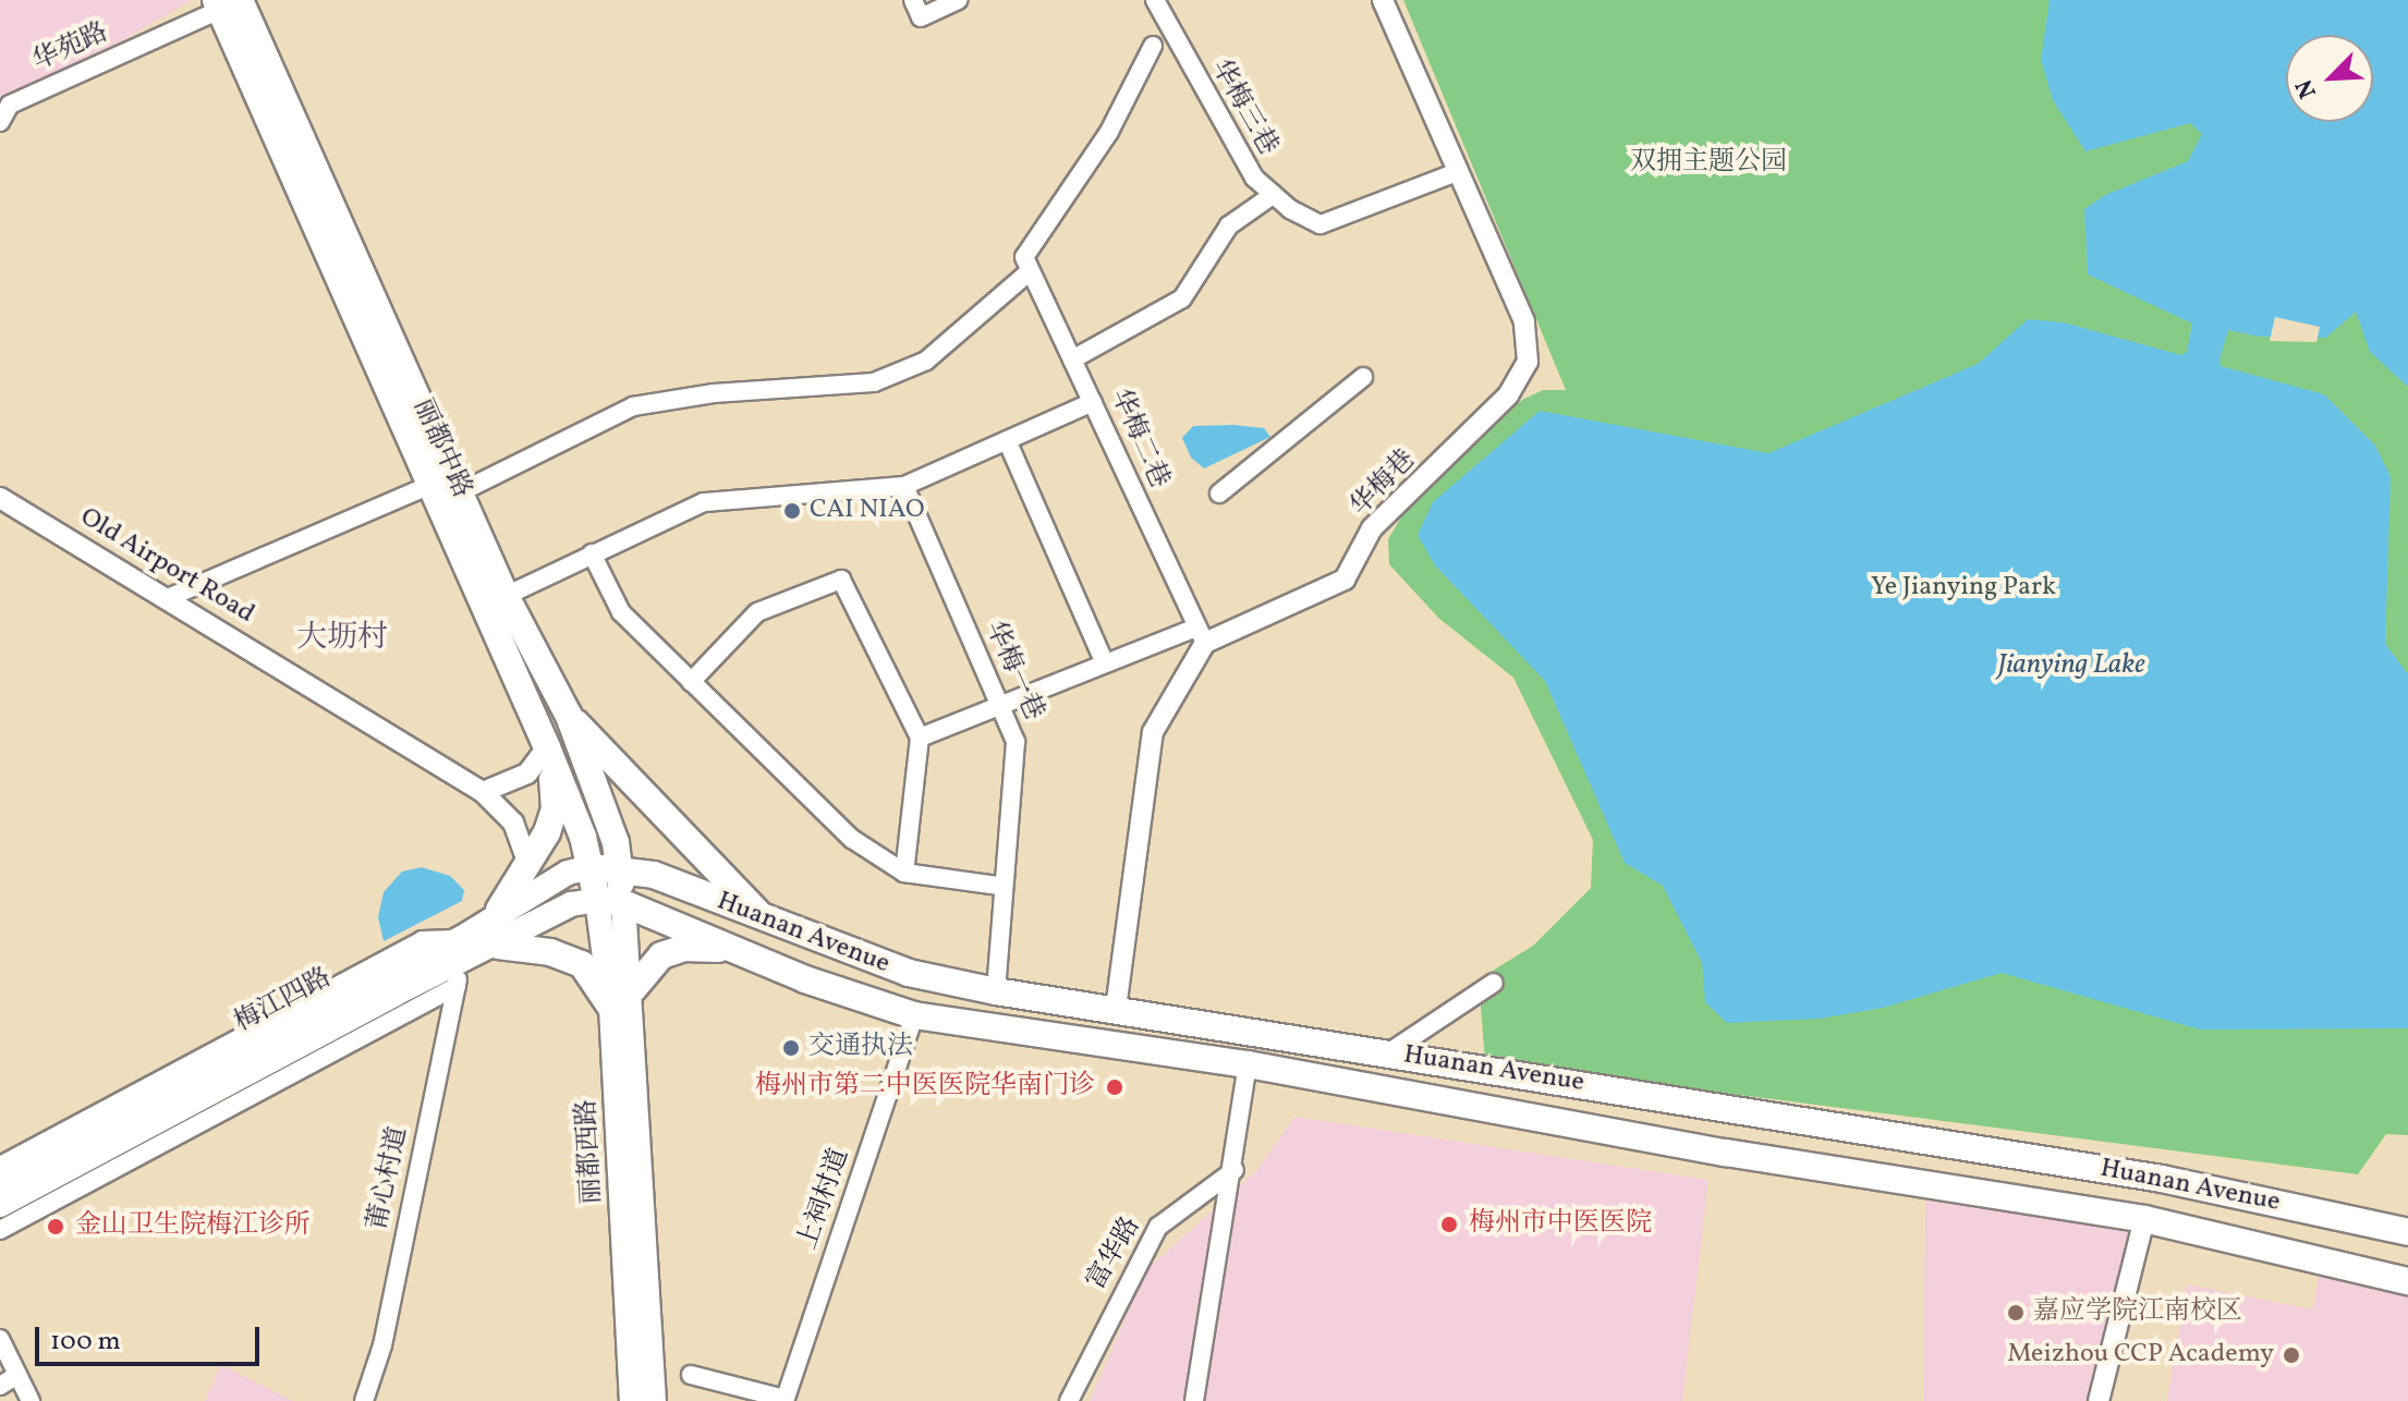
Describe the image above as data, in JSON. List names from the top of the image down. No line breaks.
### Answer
{"streets":{"main road":["丽都中路","Huanan Avenue","梅江四路","丽都西路"],"street":["华苑路","华梅三巷","华梅二巷","华梅巷","Old Airport Road","华梅一巷","莆心村道","上祠村道","富华路"]},"crossings":[["华苑路","丽都中路"],["华梅三巷","华梅巷"],["华梅二巷","华梅巷"],["丽都中路","Huanan Avenue"],["丽都中路","梅江四路"],["丽都中路","丽都西路"],["华梅一巷","Huanan Avenue"],["Huanan Avenue","梅江四路"],["Huanan Avenue","丽都西路"],["Huanan Avenue","上祠村道"],["梅江四路","丽都西路"],["梅江四路","莆心村道"]],"districts":["大坜村"],"water":["Jianying Lake"],"parks":["双拥主题公园","Ye Jianying Park"],"places":["CAI NIAO","交通执法","梅州市第二中医医院华南门诊","梅州市中医医院","金山卫生院梅江诊所","嘉应学院江南校区","Meizhou CCP Academy"],"scale_bar":"100 m","north":"bottom left"}
